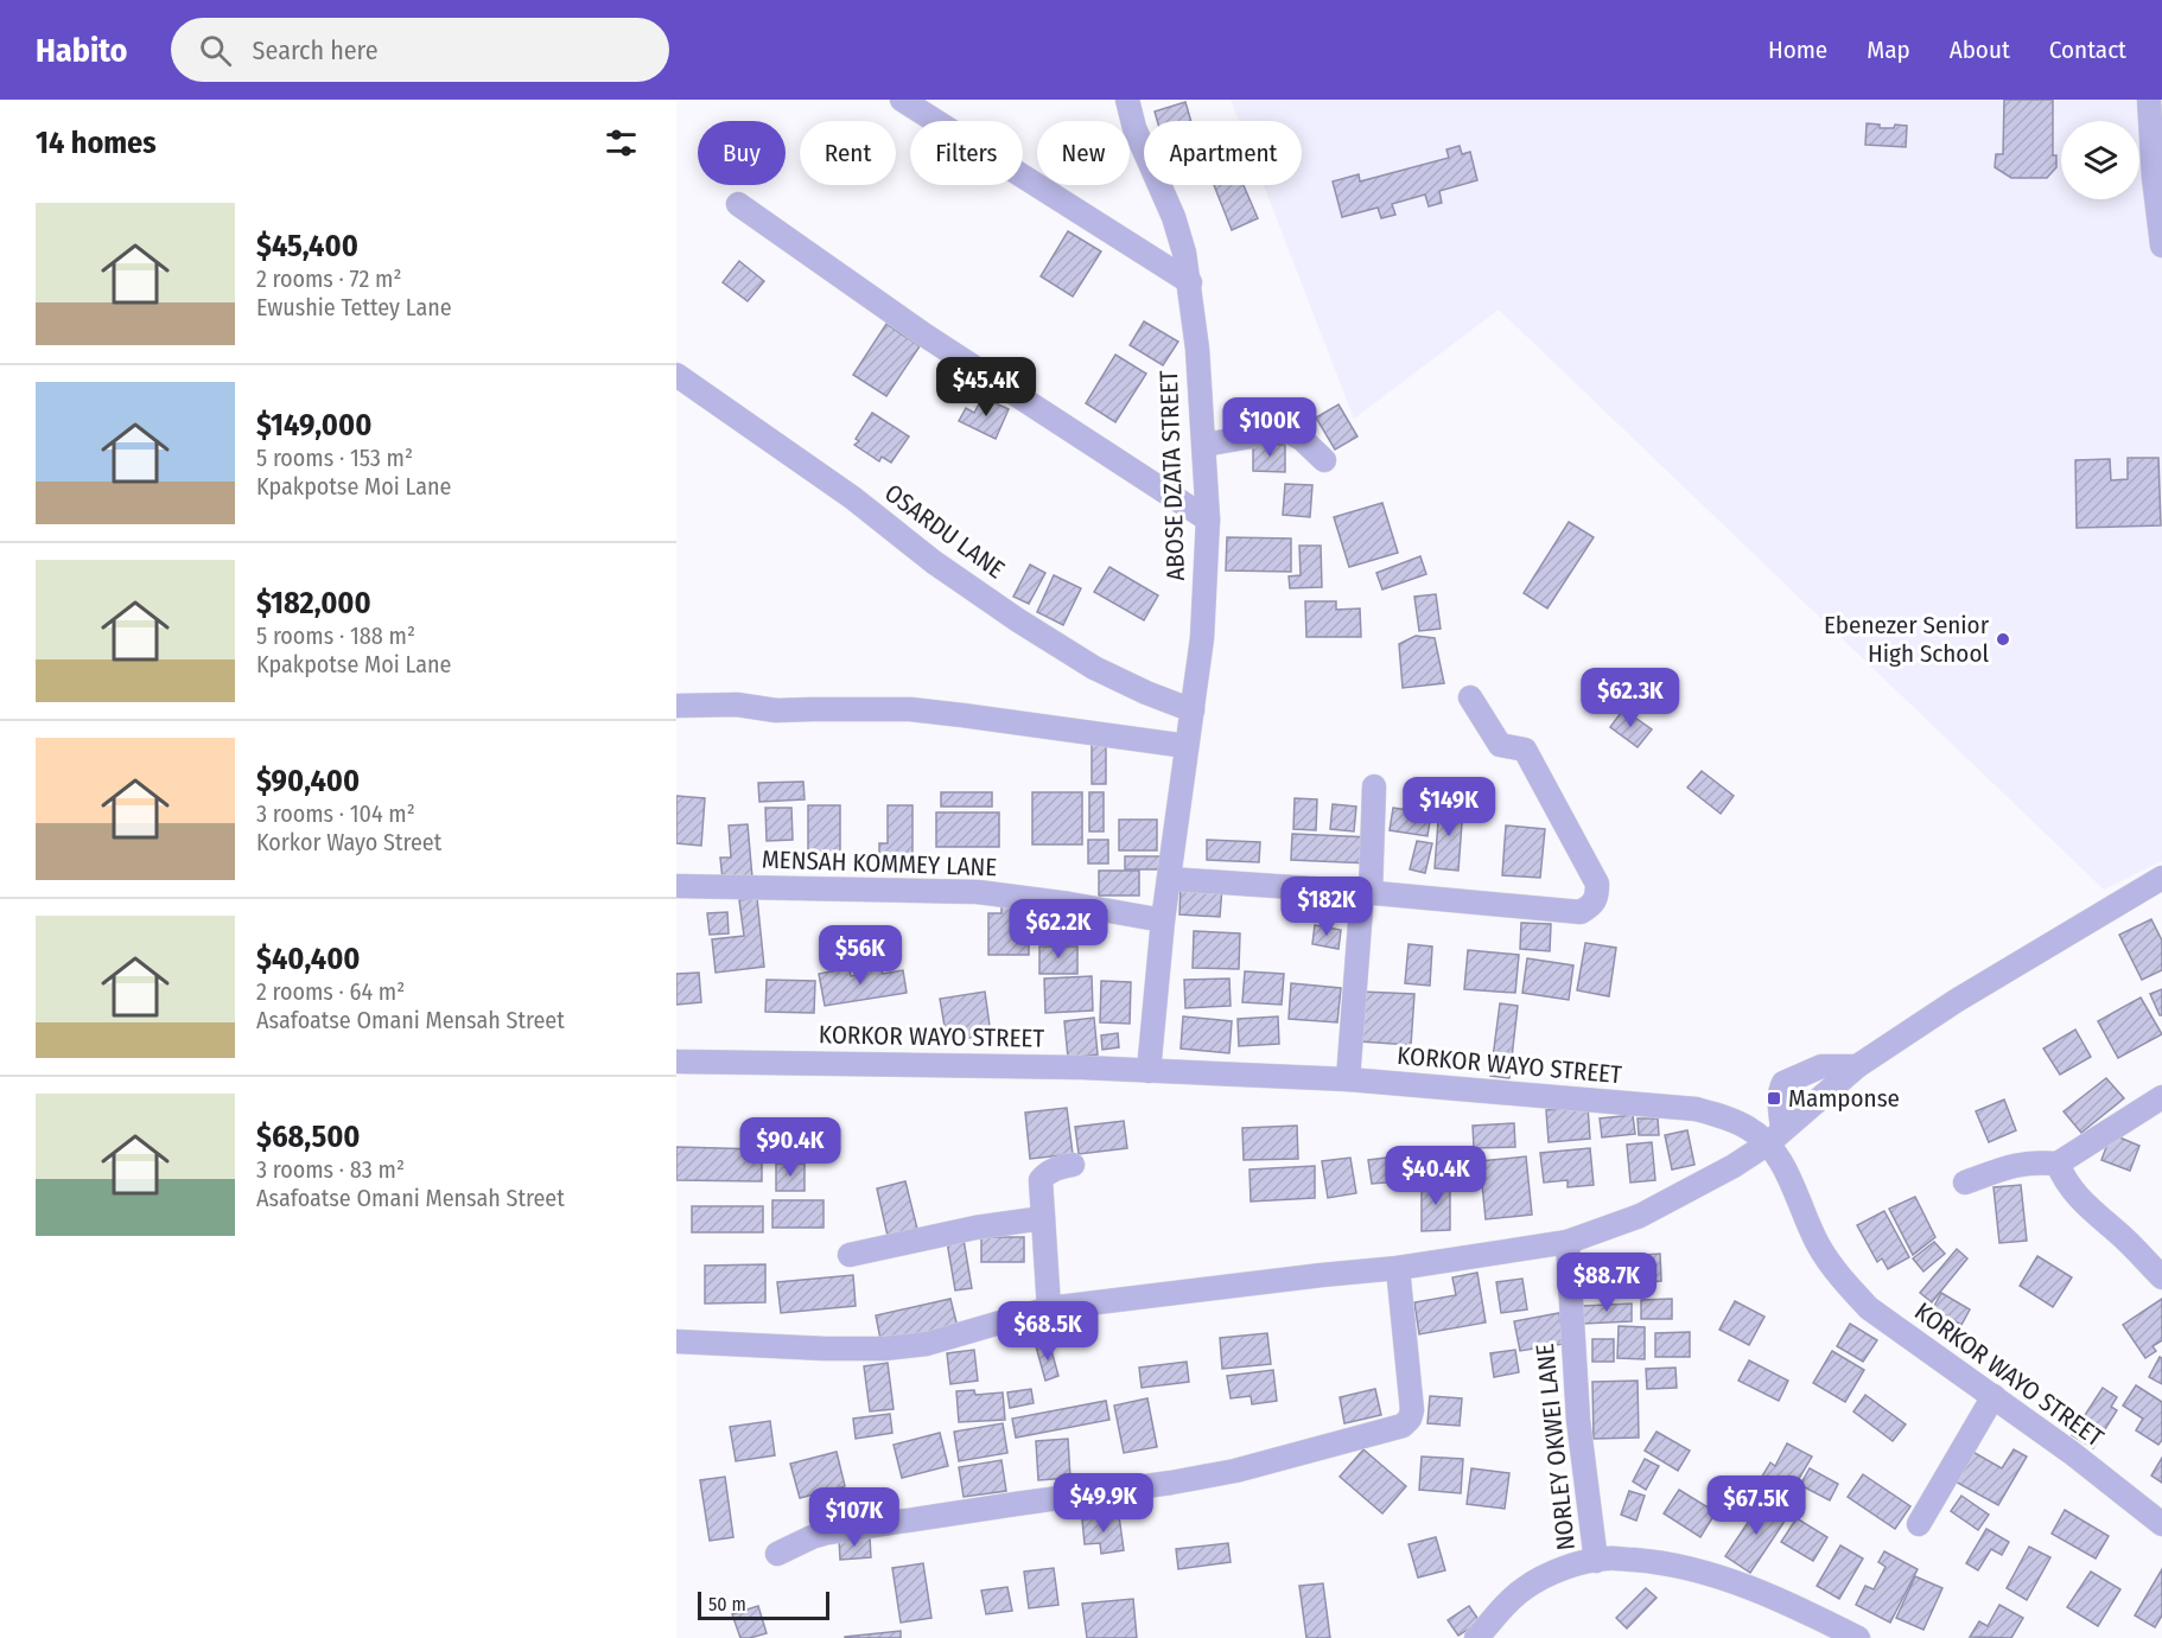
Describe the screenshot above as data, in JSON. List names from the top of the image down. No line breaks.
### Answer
{"streets":{"street":["ABOSE DZATA STREET","OSARDU LANE","MENSAH KOMMEY LANE","KORKOR WAYO STREET","NORLEY OKWEI LANE"]},"crossings":[["ABOSE DZATA STREET","OSARDU LANE"],["ABOSE DZATA STREET","MENSAH KOMMEY LANE"],["ABOSE DZATA STREET","KORKOR WAYO STREET"]],"places":{"other":["Ebenezer Senior High School"],"transit":["Mamponse"]},"scale_bar":"50 m","page":{"header":"Habito","search":"Search here","nav":["Home","Map","About","Contact"],"heading":"14 homes","chip":["Buy","Rent","Filters","New","Apartment"],"list":[{"name":"$45,400","note":"2 rooms · 72 m² · Ewushie Tettey Lane"},{"name":"$149,000","note":"5 rooms · 153 m² · Kpakpotse Moi Lane"},{"name":"$182,000","note":"5 rooms · 188 m² · Kpakpotse Moi Lane"},{"name":"$90,400","note":"3 rooms · 104 m² · Korkor Wayo Street"},{"name":"$40,400","note":"2 rooms · 64 m² · Asafoatse Omani Mensah Street"},{"name":"$68,500","note":"3 rooms · 83 m² · Asafoatse Omani Mensah Street"}],"price":["$45.4K","$100K","$62.3K","$149K","$182K","$62.2K","$56K","$90.4K","$40.4K","$88.7K","$68.5K","$49.9K","$67.5K","$107K"],"scale":"50 m"}}
